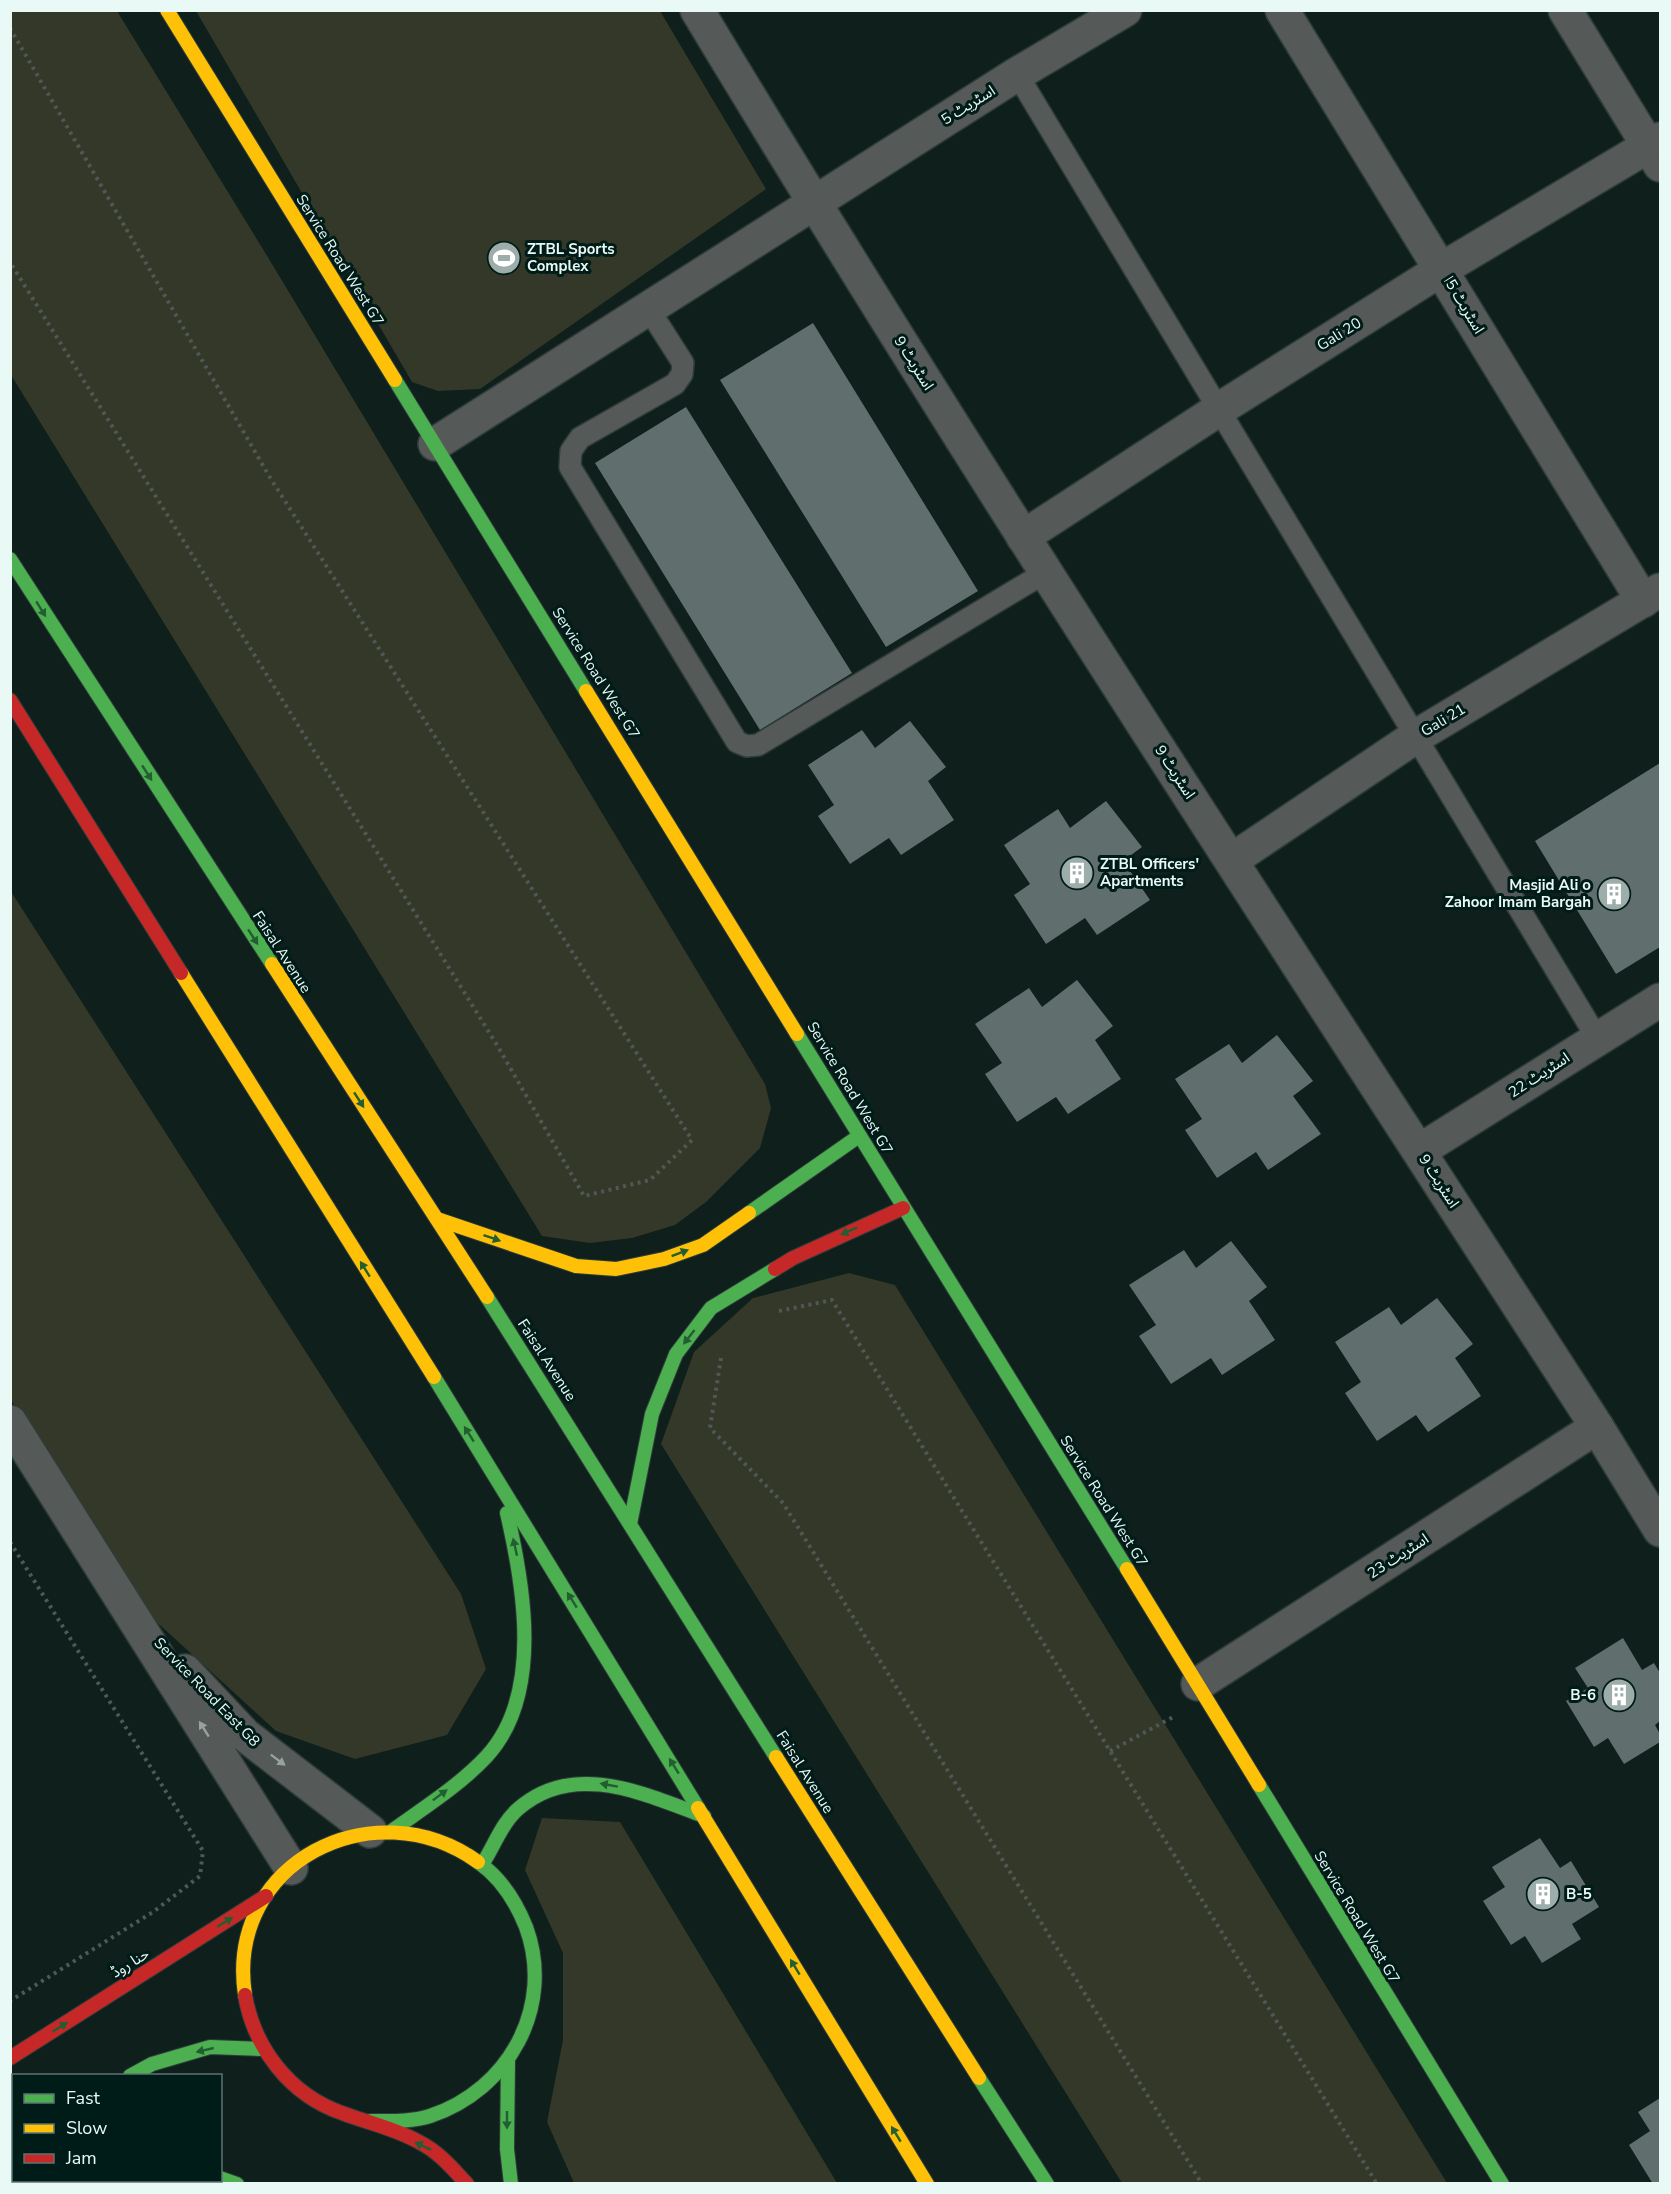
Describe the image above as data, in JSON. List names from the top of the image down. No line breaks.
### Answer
{"streets":{"main road":["Service Road West G7","Faisal Avenue","حنا روڈ"],"street":["اسٹریٹ 5","اسٹریٹ 5ا","Gali 20","اسٹریٹ 9","Gali 21","اسٹریٹ 22","اسٹریٹ 23","Service Road East G8"]},"crossings":[["اسٹریٹ 5","Service Road West G7"],["اسٹریٹ 5","اسٹریٹ 9"],["Service Road West G7","اسٹریٹ 23"],["اسٹریٹ 5ا","Gali 20"],["اسٹریٹ 5ا","Gali 21"],["Gali 20","اسٹریٹ 9"],["اسٹریٹ 9","Gali 21"],["اسٹریٹ 9","اسٹریٹ 22"],["اسٹریٹ 9","اسٹریٹ 23"]],"places":{"sports":["ZTBL Sports Complex"],"building":["ZTBL Officers' Apartments","Masjid Ali o Zahoor Imam Bargah","B-6","B-5"]},"legend":["Fast","Slow","Jam"]}
